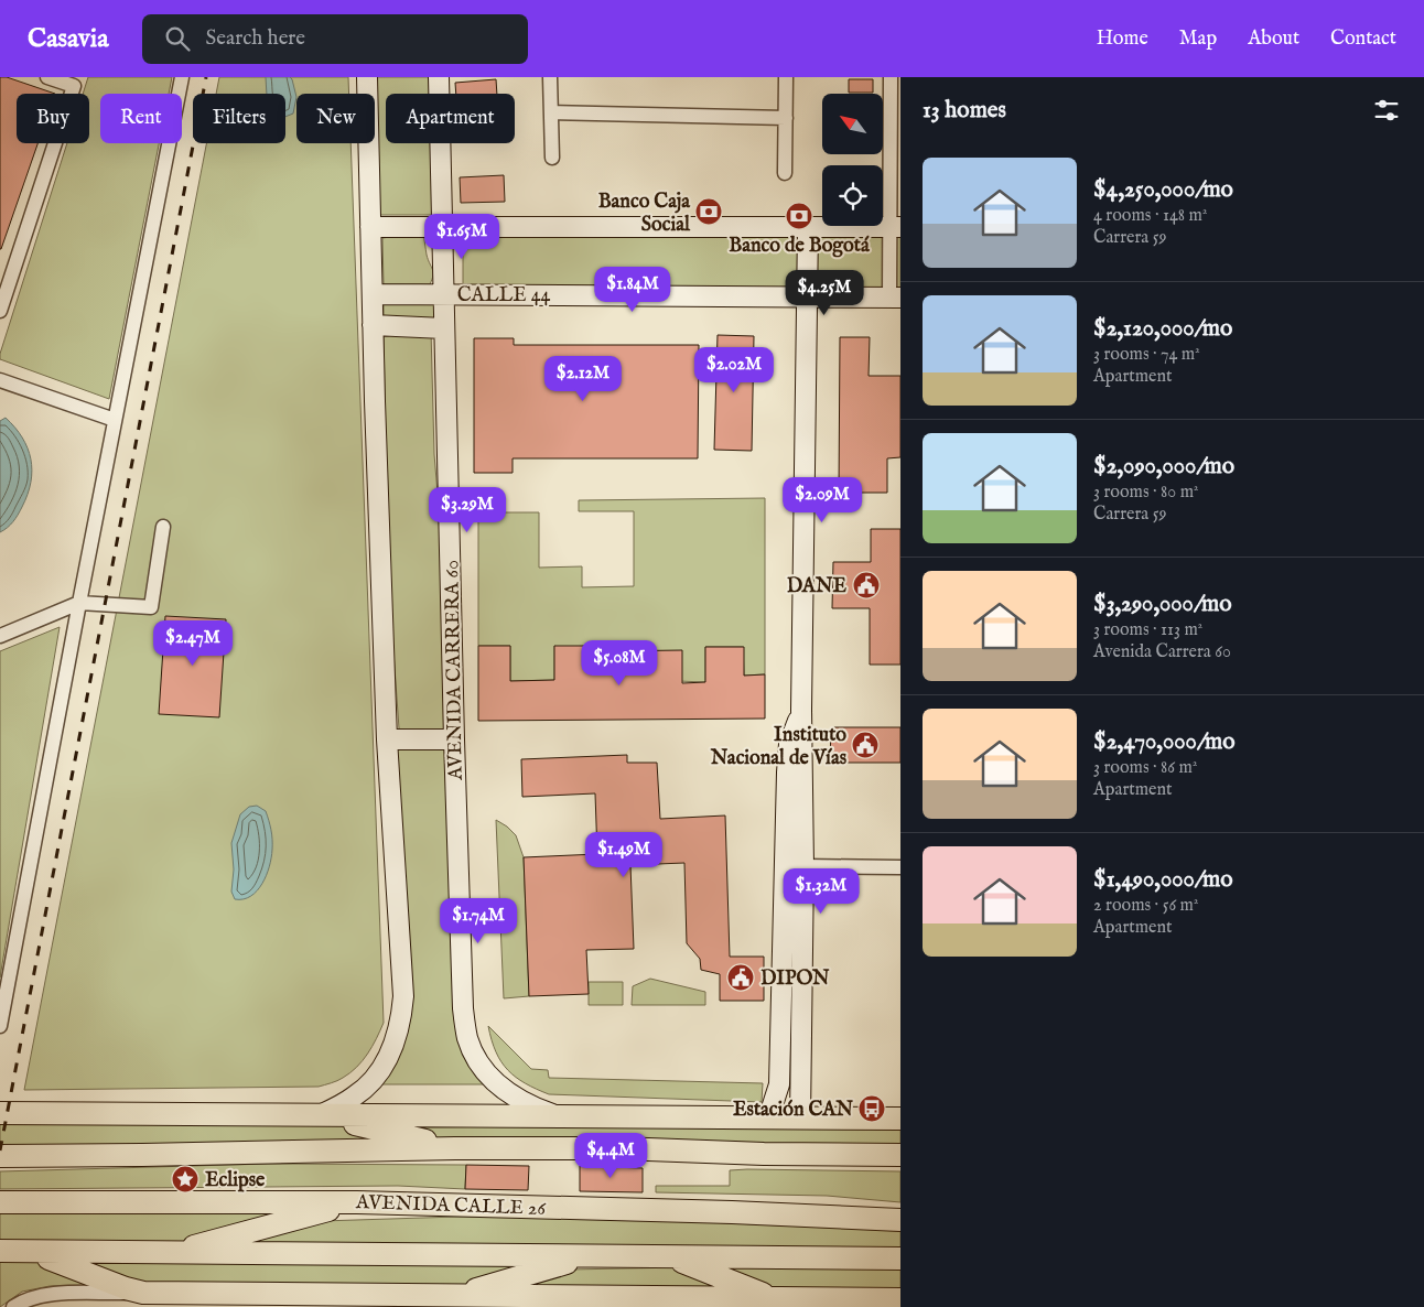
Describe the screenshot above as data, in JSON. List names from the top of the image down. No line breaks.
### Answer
{"streets":{"main road":["AVENIDA CALLE 26"],"street":["CALLE 44","AVENIDA CARRERA 60"]},"crossings":[["CALLE 44","AVENIDA CARRERA 60"]],"places":{"bank":["Banco Caja Social","Banco de Bogotá"],"public building":["DANE","Instituto Nacional de Vías","DIPON"],"bus stop":["Estación CAN"],"place":["Eclipse"]},"north":"top left","page":{"header":"Casavia","search":"Search here","nav":["Home","Map","About","Contact"],"heading":"13 homes","chip":["Buy","Rent","Filters","New","Apartment"],"list":[{"name":"$4,250,000/mo","note":"4 rooms · 148 m² · Carrera 59"},{"name":"$2,120,000/mo","note":"3 rooms · 74 m² · Apartment"},{"name":"$2,090,000/mo","note":"3 rooms · 80 m² · Carrera 59"},{"name":"$3,290,000/mo","note":"3 rooms · 113 m² · Avenida Carrera 60"},{"name":"$2,470,000/mo","note":"3 rooms · 86 m² · Apartment"},{"name":"$1,490,000/mo","note":"2 rooms · 56 m² · Apartment"}],"price":["$1.65M","$1.84M","$4.25M","$2.02M","$2.12M","$2.09M","$3.29M","$2.47M","$5.08M","$1.49M","$1.32M","$1.74M","$4.4M"]}}
